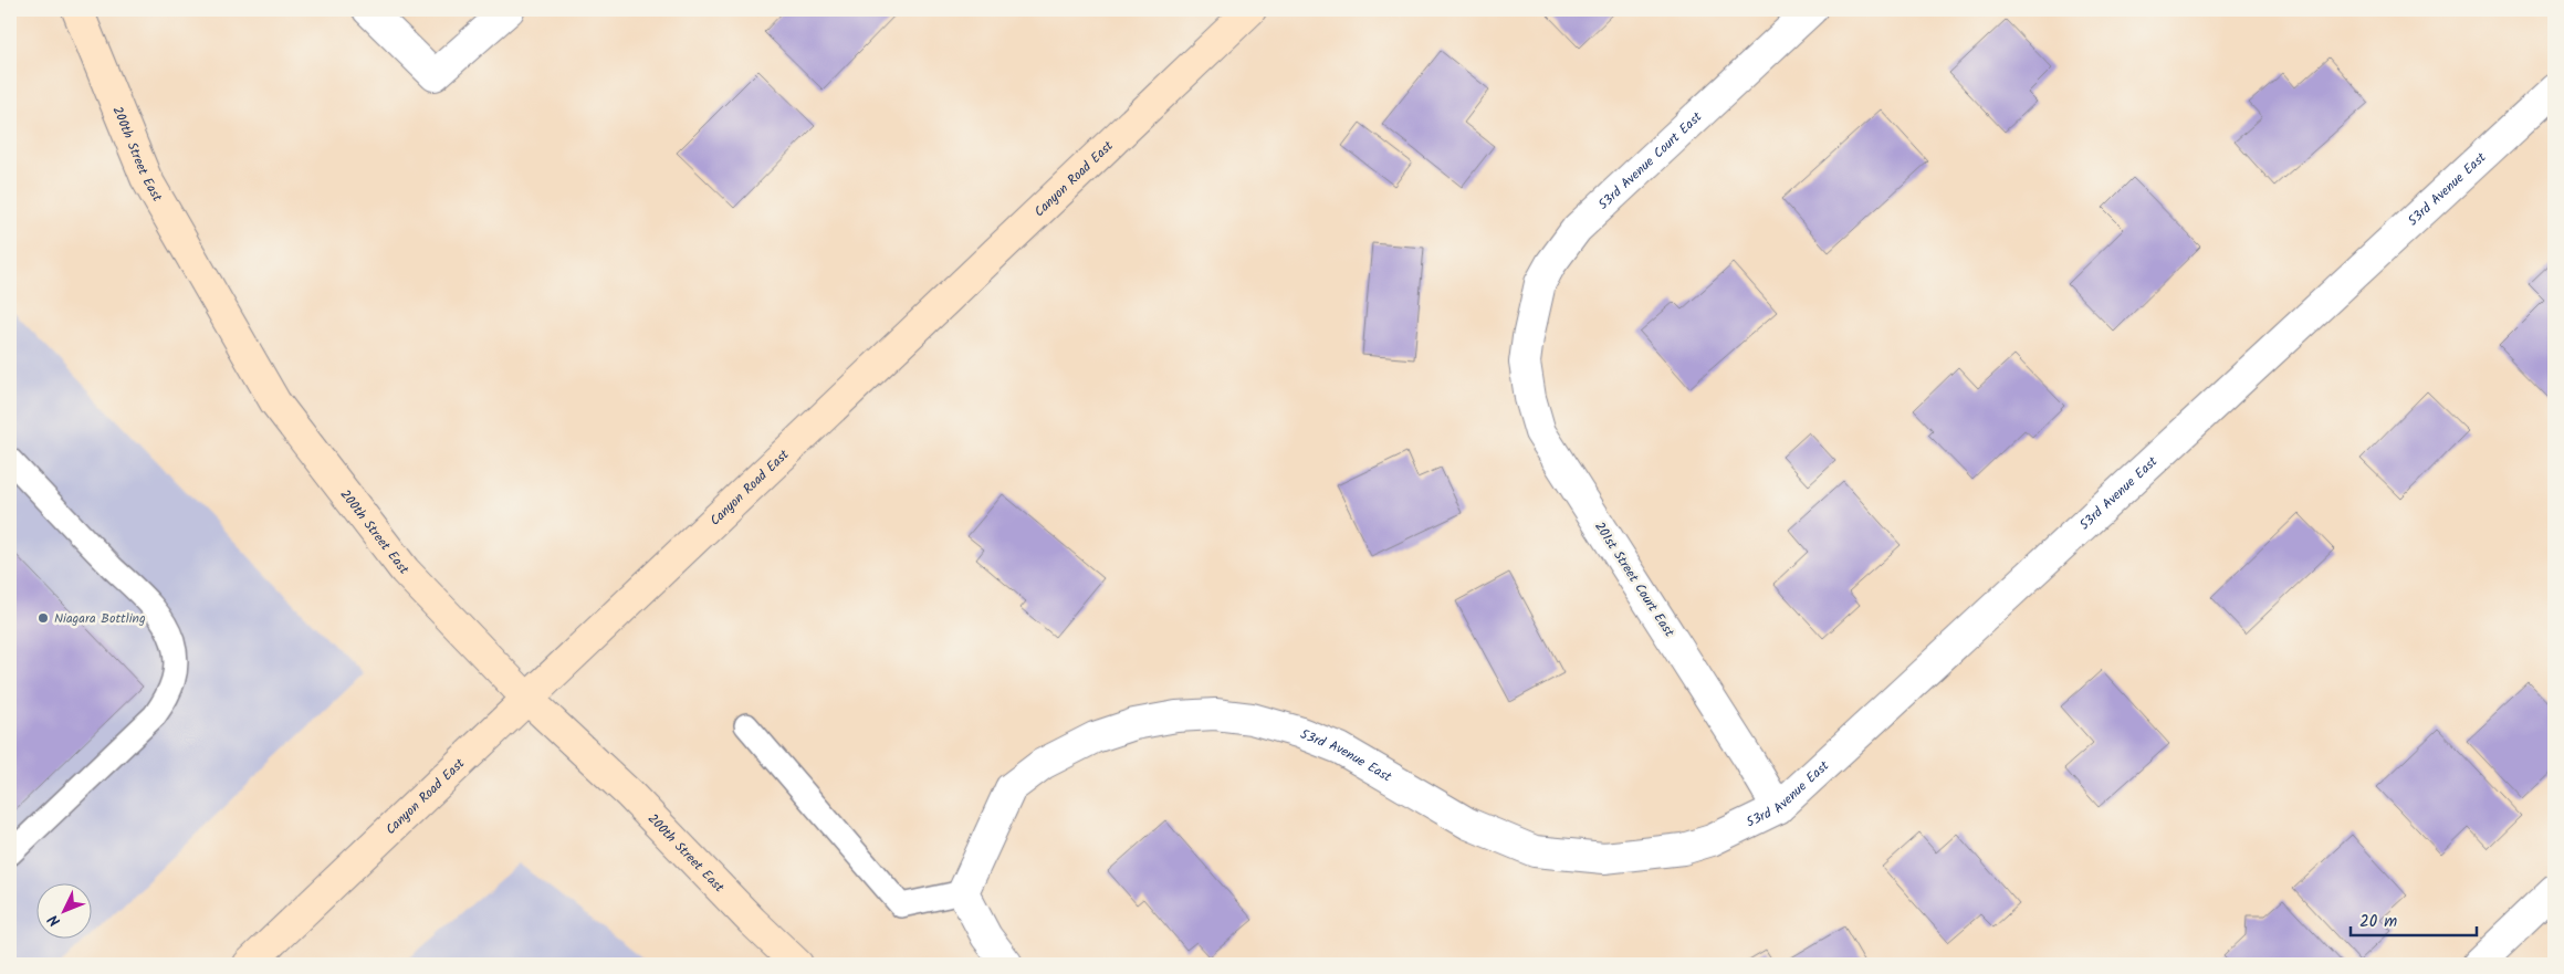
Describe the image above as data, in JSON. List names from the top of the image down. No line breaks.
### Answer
{"streets":{"main road":["200th Street East","Canyon Road East"],"street":["53rd Avenue Court East","53rd Avenue East","201st Street Court East"]},"crossings":[["200th Street East","Canyon Road East"],["53rd Avenue Court East","201st Street Court East"],["53rd Avenue East","201st Street Court East"]],"places":["Niagara Bottling"],"scale_bar":"20 m","north":"bottom left"}
